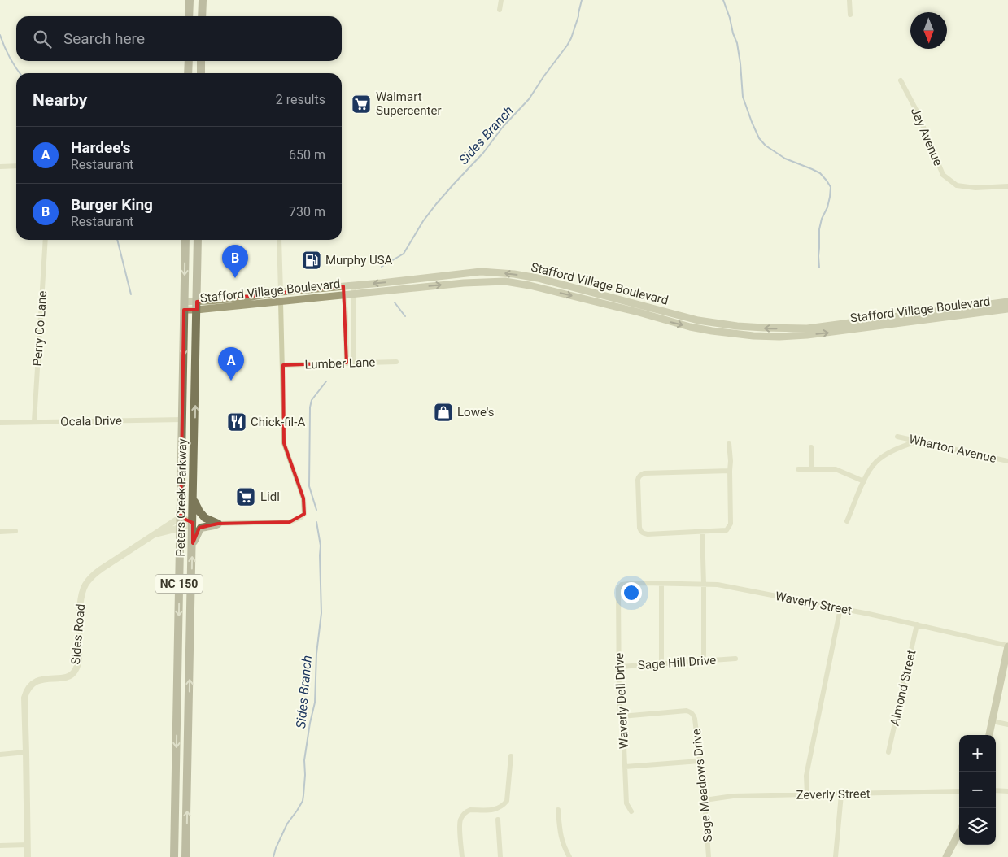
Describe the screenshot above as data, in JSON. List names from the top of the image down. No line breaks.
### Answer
{"streets":{"main road":["Stafford Village Boulevard","Peters Creek Parkway","NC 150"],"street":["Jay Avenue","Perry Co Lane","Lumber Lane","Ocala Drive","Wharton Avenue","Waverly Street","Sides Road","Sage Hill Drive","Almond Street","Waverly Dell Drive","Sage Meadows Drive","Zeverly Street"]},"crossings":[["Stafford Village Boulevard","Peters Creek Parkway"],["Perry Co Lane","Ocala Drive"],["Ocala Drive","Peters Creek Parkway"],["Peters Creek Parkway","Sides Road"],["Waverly Street","Almond Street"],["Waverly Street","Waverly Dell Drive"],["Sage Hill Drive","Waverly Dell Drive"],["Waverly Dell Drive","Sage Meadows Drive"],["Sage Meadows Drive","Zeverly Street"]],"water":["Sides Branch"],"places":{"supermarket":["Walmart Supercenter","Lidl"],"fuel station":["Murphy USA"],"shop":["Lowe's"],"restaurant":["Chick-fil-A"]},"north":"bottom","page":{"search":"Search here","heading":["Nearby","2 results"],"list":[{"mark":"A","name":"Hardee's","note":"Restaurant","value":"650 m"},{"mark":"B","name":"Burger King","note":"Restaurant","value":"730 m"}],"pins":["B","A"],"map_buttons":["+","−"]}}
